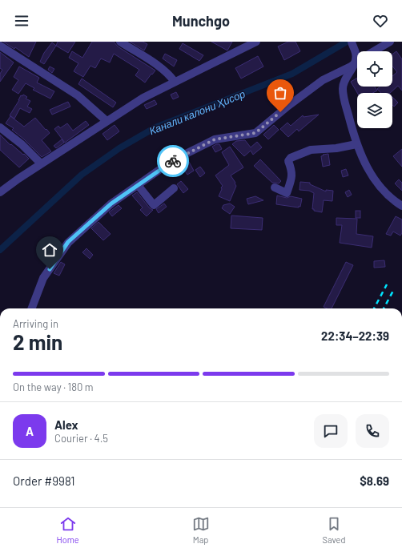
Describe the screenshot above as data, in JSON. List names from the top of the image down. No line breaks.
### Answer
{"water":["Канали калони Ҳисор"],"page":{"header":"Munchgo","heading":["2 min","Arriving in","22:34–22:39"],"panel":["Alex","Courier · 4.5","Order #9981","$8.69"],"bar":"On the way · 180 m","round":"A","tabs":["Home","Map","Saved"]}}
